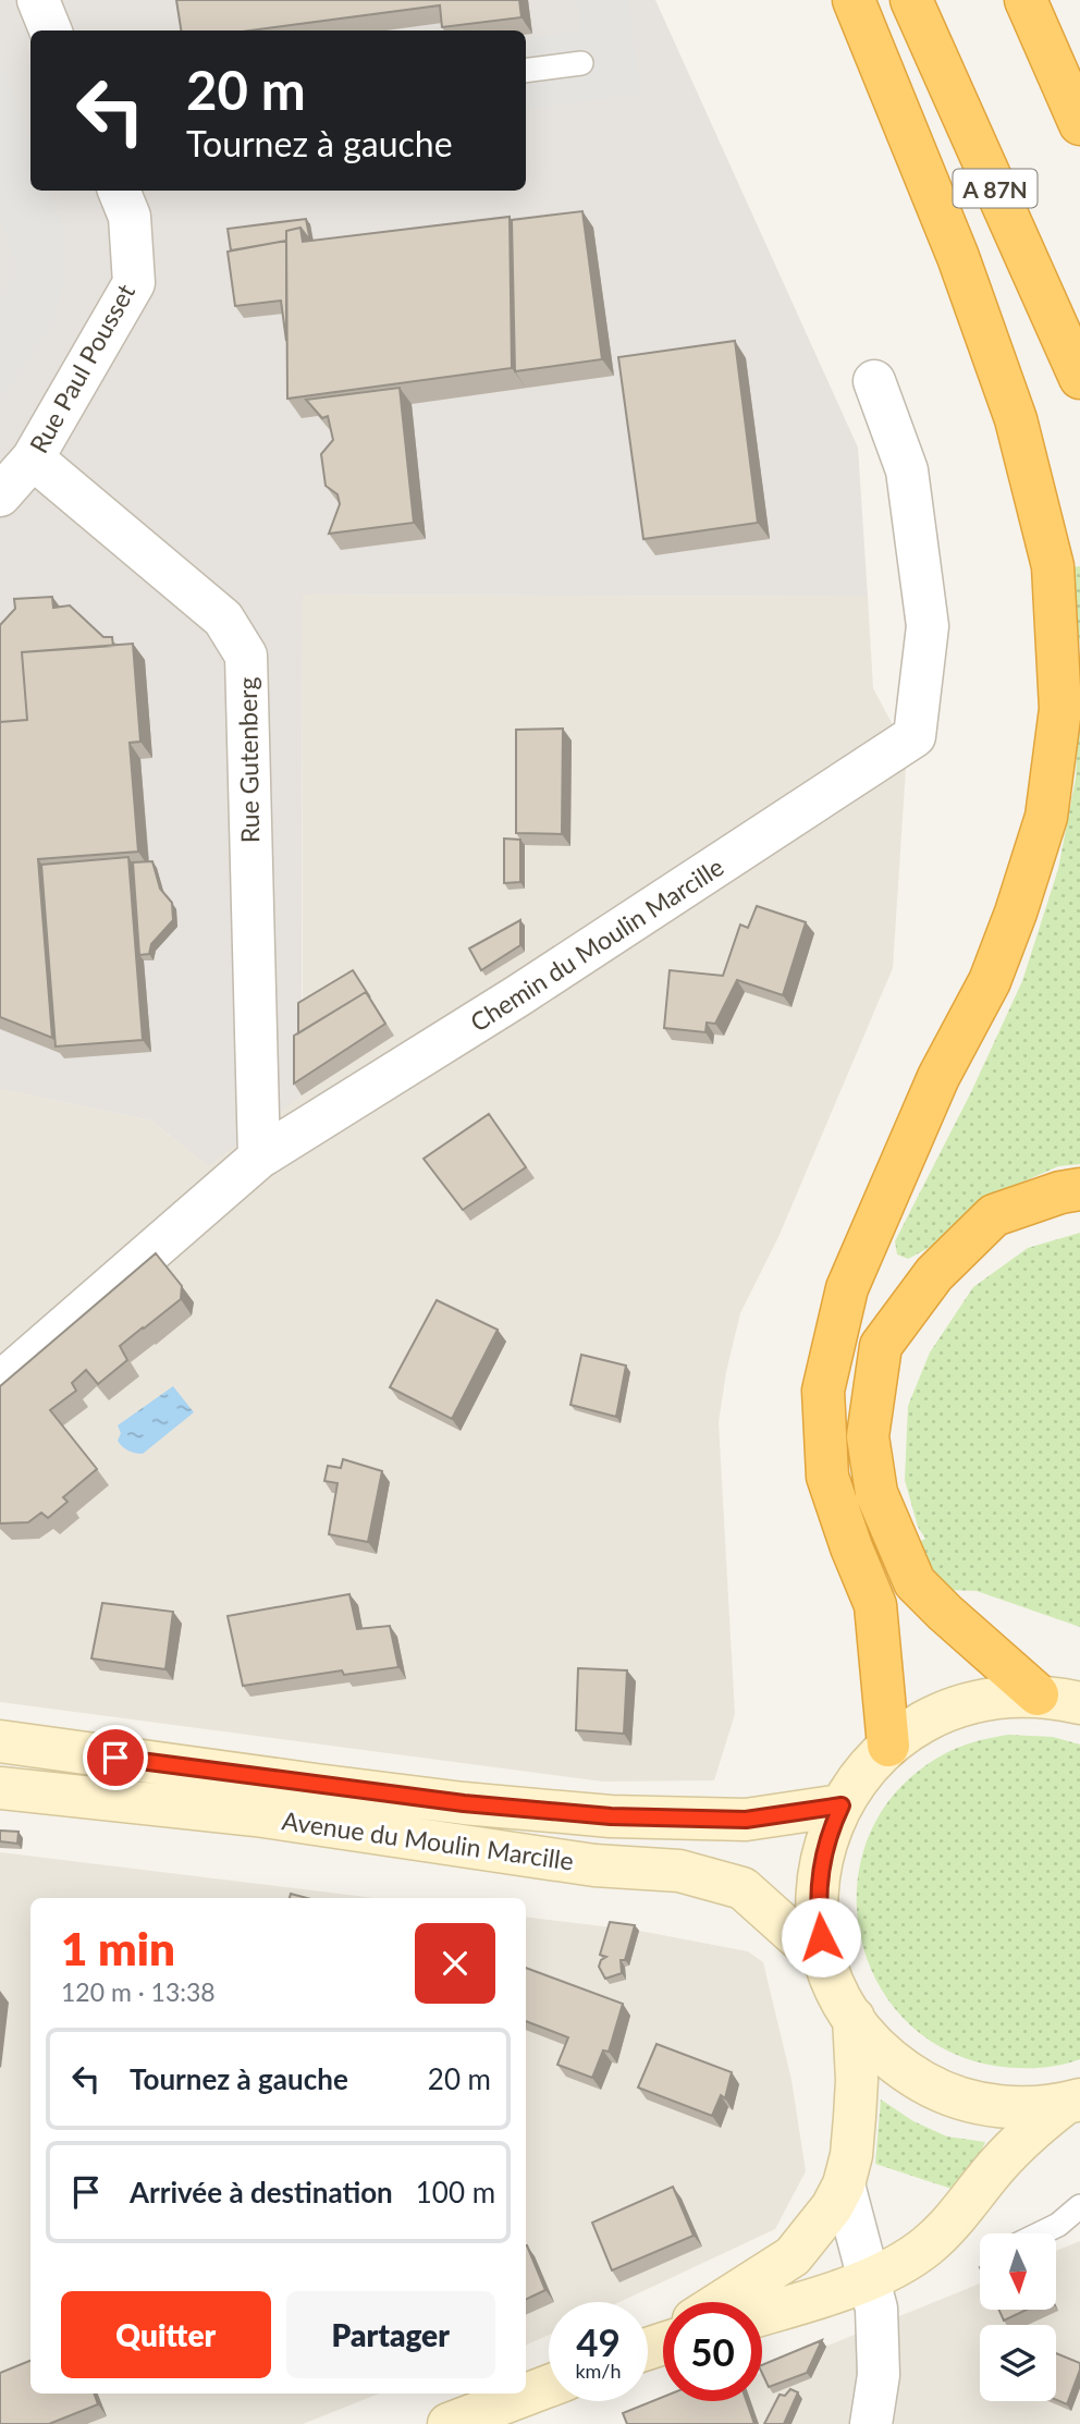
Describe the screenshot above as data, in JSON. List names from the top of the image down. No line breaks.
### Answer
{"streets":{"highway":["A 87N"],"main road":["Avenue du Moulin Marcille"],"street":["Rue Paul Pousset","Rue Gutenberg","Chemin du Moulin Marcille"]},"crossings":[["Rue Paul Pousset","Rue Gutenberg"],["Rue Gutenberg","Chemin du Moulin Marcille"]],"north":"bottom","page":{"turn":["20 m","Tournez à gauche"],"heading":["1 min","120 m · 13:38"],"list":[{"name":"Tournez à gauche","value":"20 m"},{"name":"Arrivée à destination","value":"100 m"}],"buttons":["Quitter","Partager"],"speed":"49 km/h","limit":"50"}}
